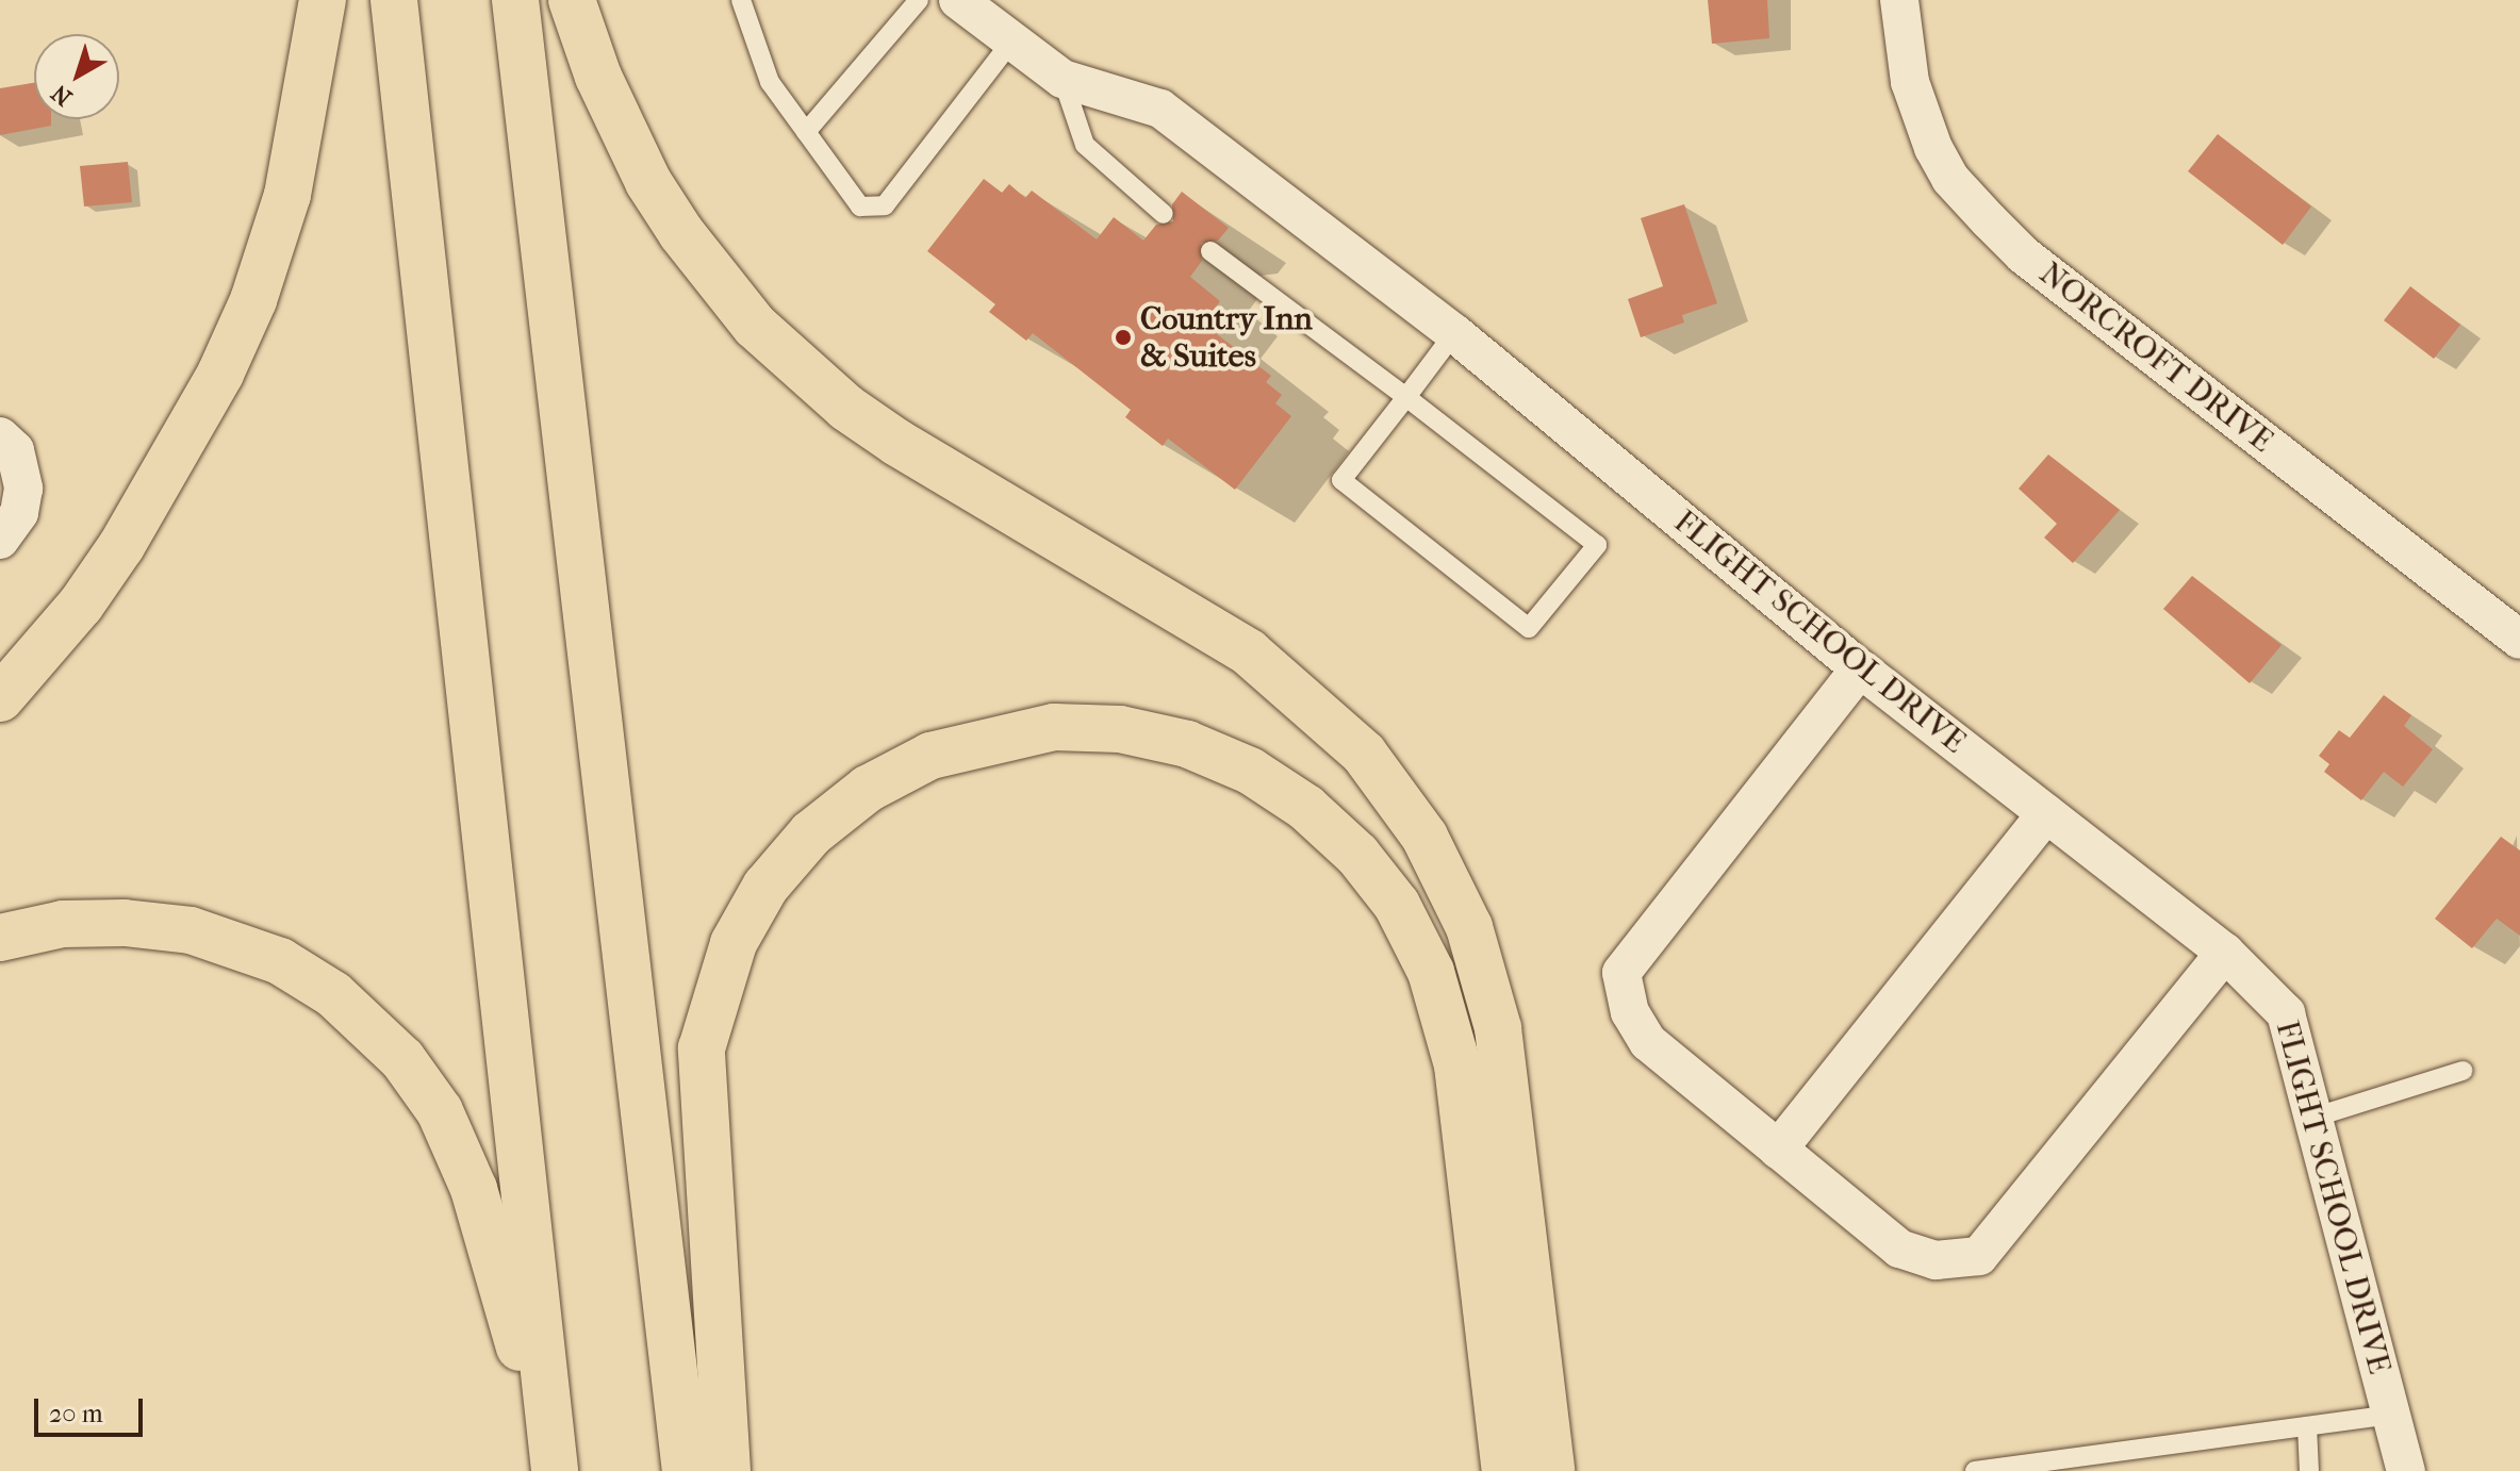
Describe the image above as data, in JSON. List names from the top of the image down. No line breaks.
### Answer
{"streets":{"street":["NORCROFT DRIVE","FLIGHT SCHOOL DRIVE"]},"places":["Country Inn & Suites"],"scale_bar":"20 m","north":"bottom left"}
